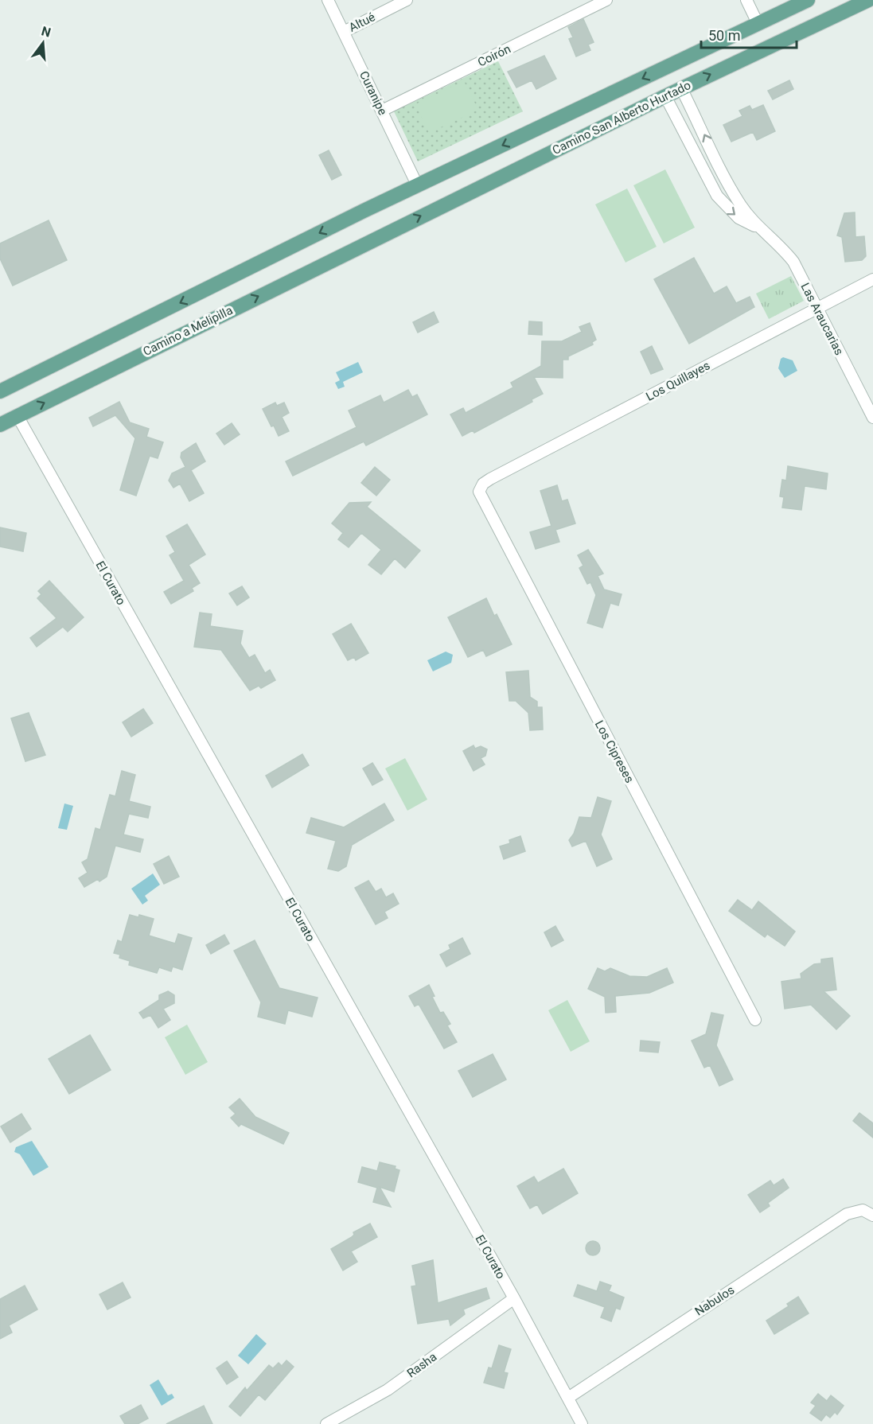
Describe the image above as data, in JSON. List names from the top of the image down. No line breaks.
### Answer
{"streets":{"main road":["Camino San Alberto Hurtado","Camino a Melipilla"],"street":["Altué","Coirón","Curanipe","Las Araucarias","Los Quillayes","El Curato","Los Cipreses","Nabulos","Rasha"]},"crossings":[["Altué","Curanipe"],["Coirón","Curanipe"],["Camino San Alberto Hurtado","Las Araucarias"],["Camino San Alberto Hurtado","Camino a Melipilla"],["Las Araucarias","Los Quillayes"],["Camino a Melipilla","El Curato"],["Los Quillayes","Los Cipreses"],["El Curato","Nabulos"],["El Curato","Rasha"]],"scale_bar":"50 m","north":"top"}
